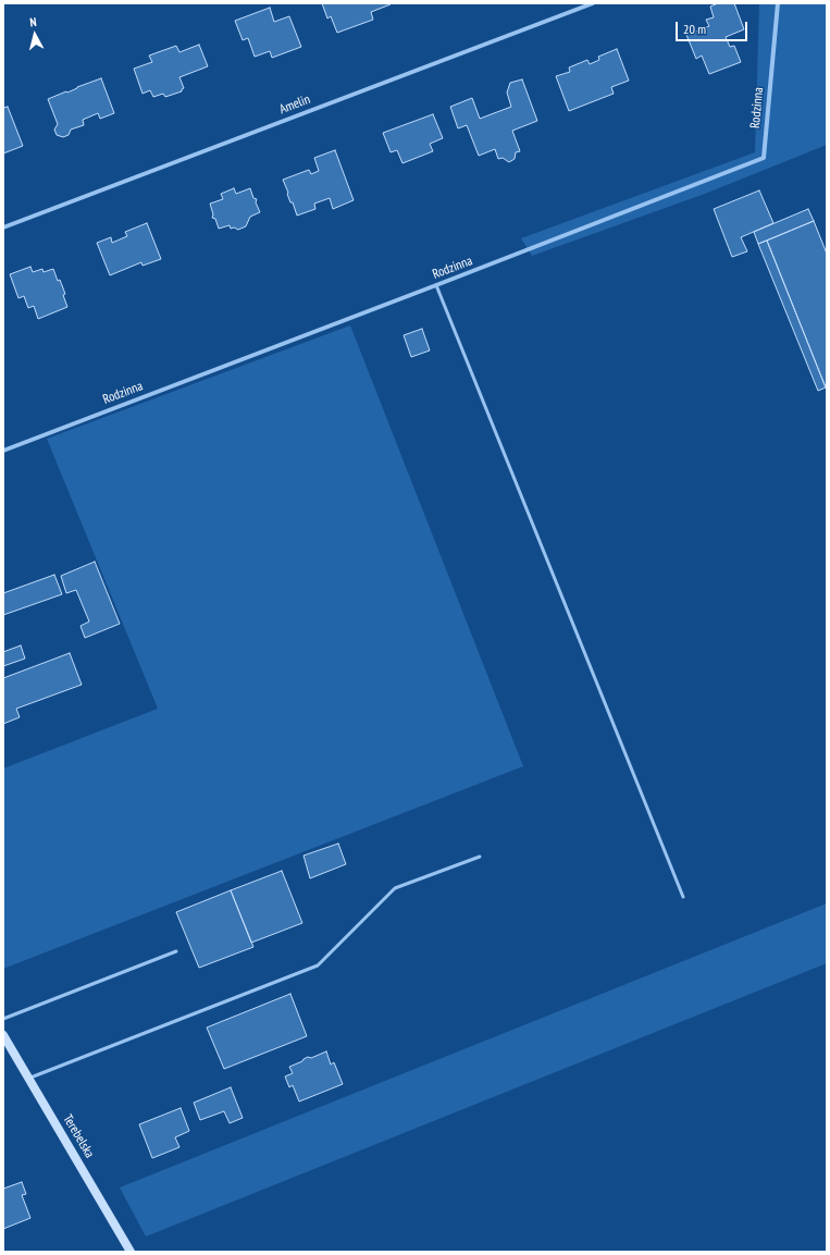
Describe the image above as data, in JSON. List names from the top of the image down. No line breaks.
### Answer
{"streets":{"street":["Amelin","Rodzinna","Terebelska"]},"scale_bar":"20 m","north":"top"}
